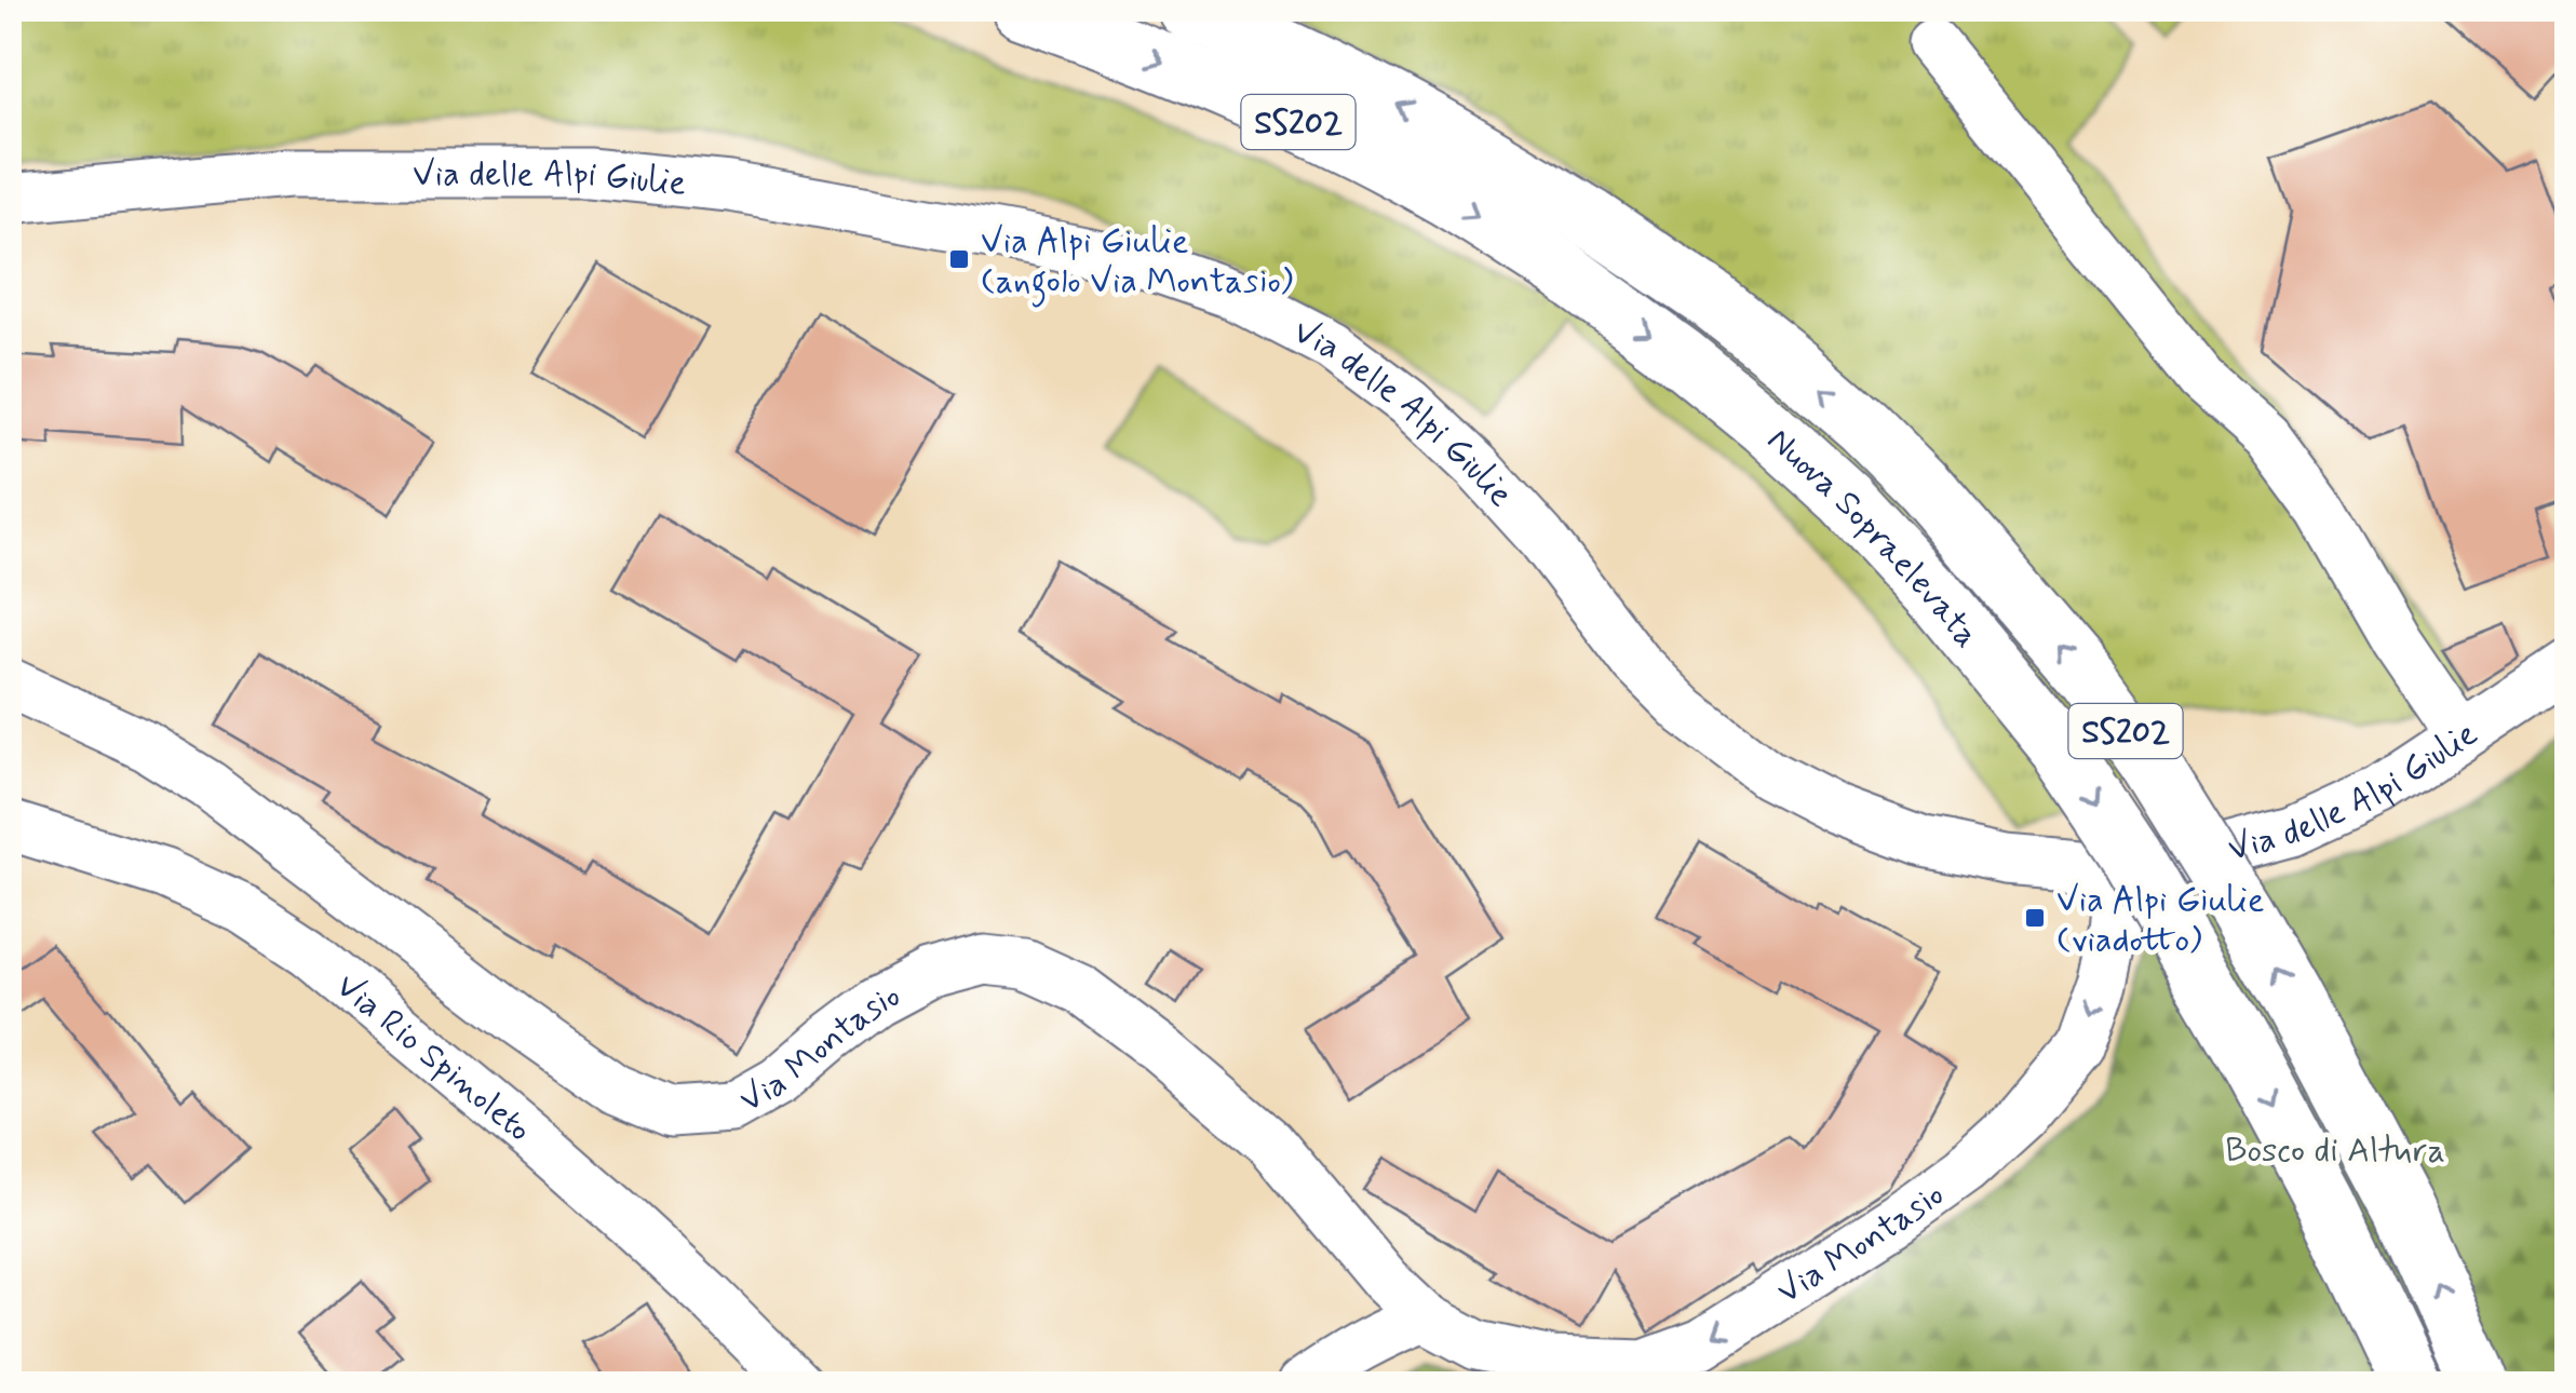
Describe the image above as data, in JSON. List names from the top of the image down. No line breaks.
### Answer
{"streets":{"highway":["SS202","Nuova Sopraelevata"],"street":["Via delle Alpi Giulie","Via Montasio","Via Rio Spinoleto"]},"crossings":[["Via delle Alpi Giulie","Via Montasio"]],"parks":["Bosco di Altura"],"places":{"transit":["Via Alpi Giulie (angolo Via Montasio)","Via Alpi Giulie (viadotto)"]}}
